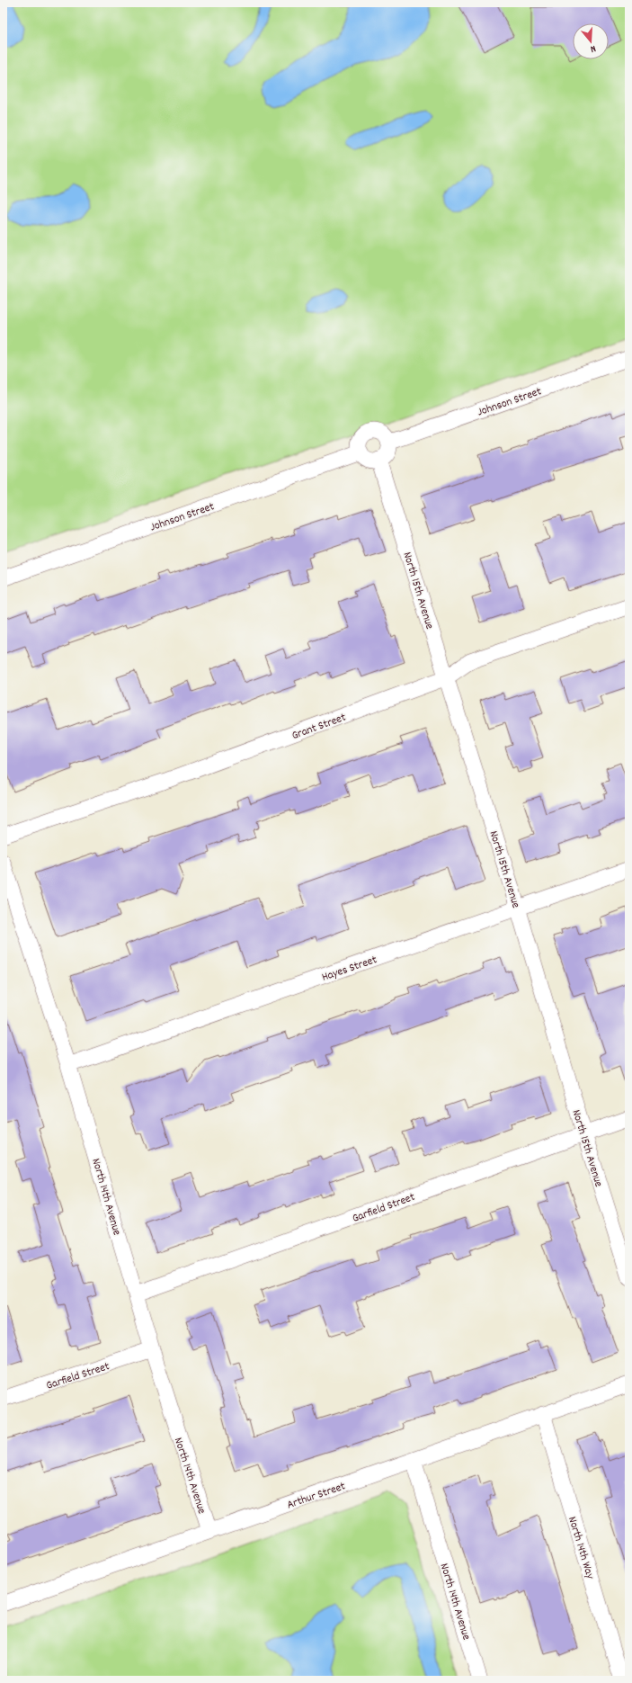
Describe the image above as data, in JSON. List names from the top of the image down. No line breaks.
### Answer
{"streets":{"street":["Johnson Street","North 15th Avenue","Grant Street","Hayes Street","North 14th Avenue","Garfield Street","Arthur Street","North 14th Way"]},"crossings":[["Johnson Street","North 15th Avenue"],["North 15th Avenue","Grant Street"],["North 15th Avenue","Hayes Street"],["North 15th Avenue","Garfield Street"],["Hayes Street","North 14th Avenue"],["North 14th Avenue","Garfield Street"],["North 14th Avenue","Arthur Street"],["Arthur Street","North 14th Way"]],"north":"bottom"}
